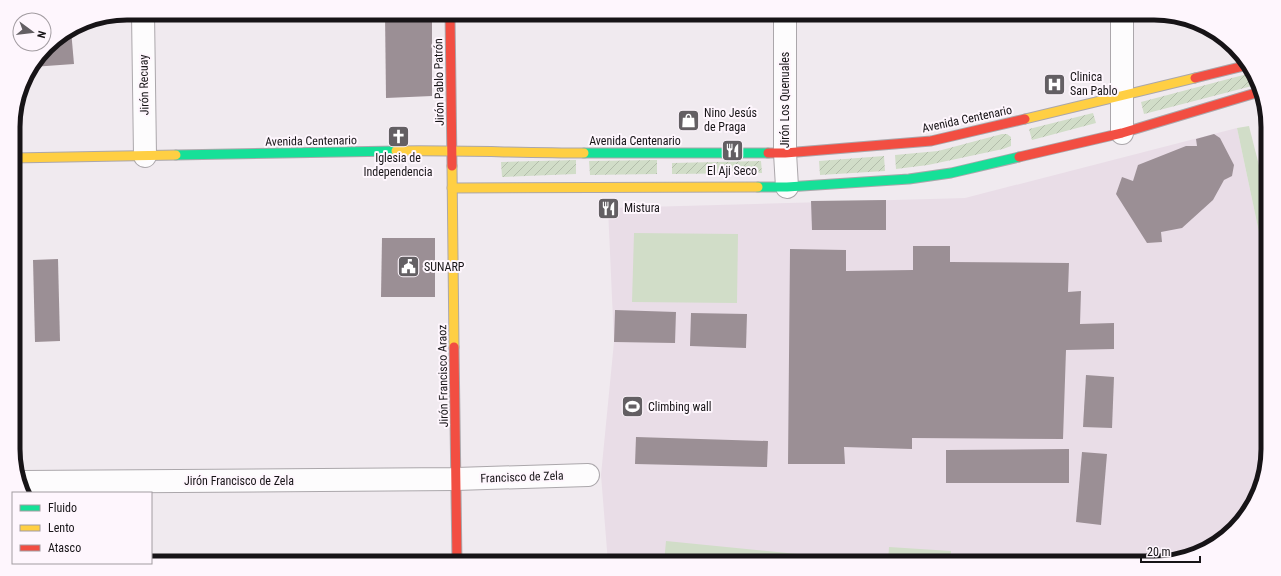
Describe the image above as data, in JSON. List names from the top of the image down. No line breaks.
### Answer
{"streets":{"main road":["Jirón Pablo Patrón","Avenida Centenario","Jirón Francisco Araoz"],"street":["Jirón Recuay","Jirón Los Quenuales","Francisco de Zela","Jirón Francisco de Zela"]},"crossings":[["Jirón Pablo Patrón","Avenida Centenario"],["Jirón Pablo Patrón","Jirón Francisco Araoz"],["Jirón Recuay","Avenida Centenario"],["Jirón Los Quenuales","Avenida Centenario"],["Jirón Francisco Araoz","Francisco de Zela"],["Jirón Francisco Araoz","Jirón Francisco de Zela"],["Francisco de Zela","Jirón Francisco de Zela"]],"places":{"hospital":["Clinica San Pablo"],"shop":["Nino Jesús de Praga"],"church":["Iglesia de Independencia"],"restaurant":["El Aji Seco","Mistura"],"public building":["SUNARP"],"sports":["Climbing wall"]},"legend":["Fluido","Lento","Atasco"],"scale_bar":"20 m","north":"right"}
